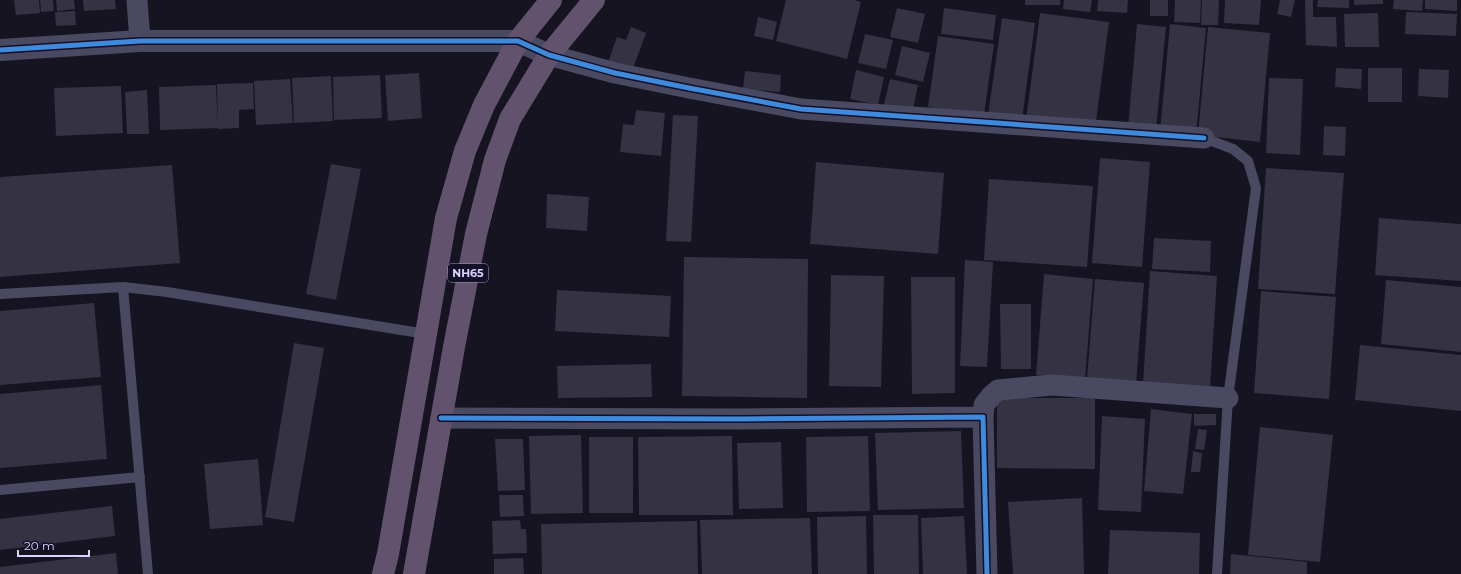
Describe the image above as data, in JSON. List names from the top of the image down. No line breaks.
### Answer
{"streets":{"highway":["NH65"]},"scale_bar":"20 m"}
